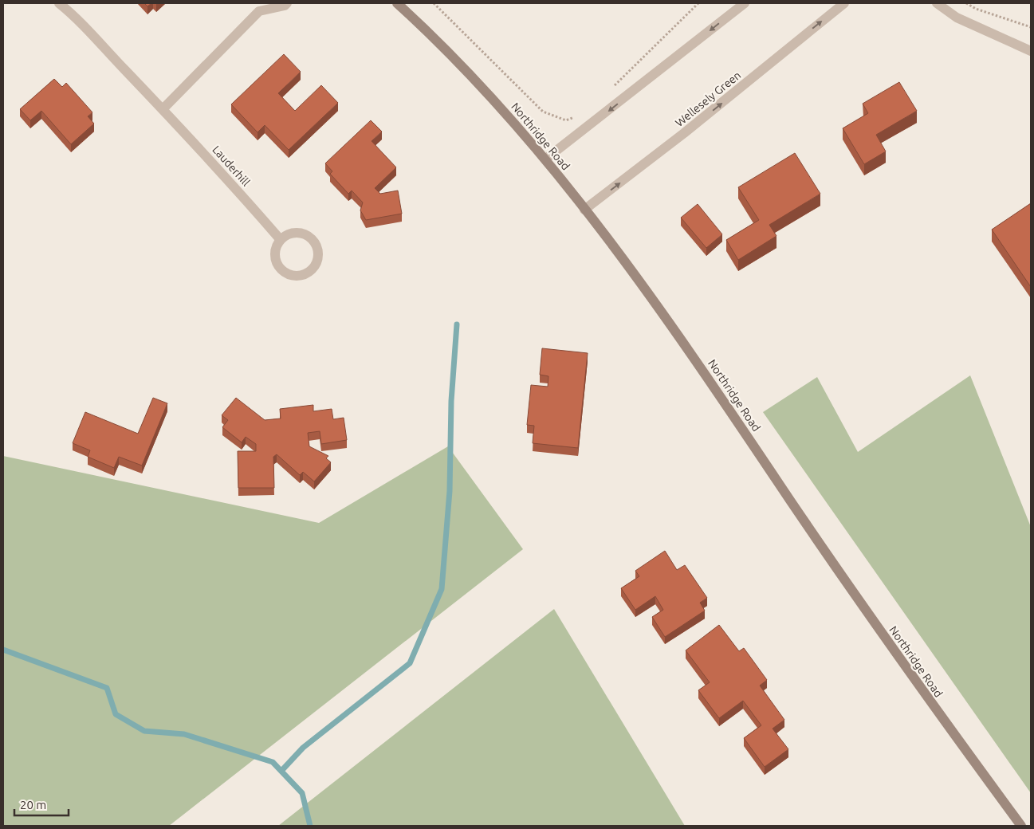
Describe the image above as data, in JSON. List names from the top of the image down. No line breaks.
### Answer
{"streets":{"main road":["Northridge Road"],"street":["Wellesely Green","Lauderhill"]},"crossings":[["Wellesely Green","Northridge Road"]],"scale_bar":"20 m"}
